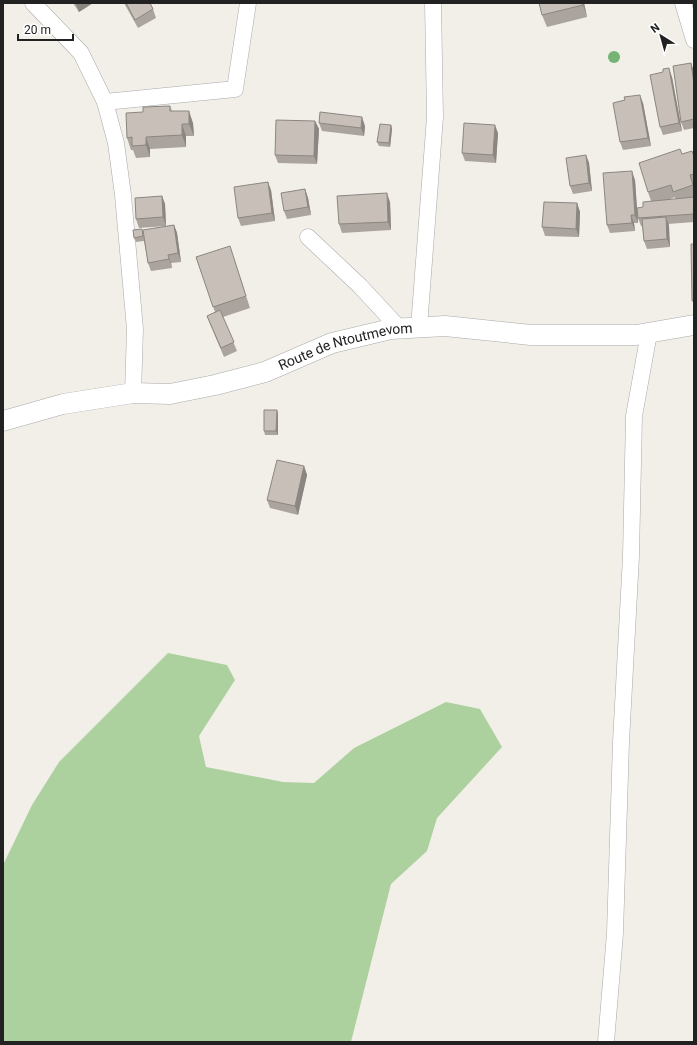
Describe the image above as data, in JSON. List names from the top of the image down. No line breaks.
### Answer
{"streets":{"street":["Route de Ntoutmevom"]},"scale_bar":"20 m","north":"top left"}
